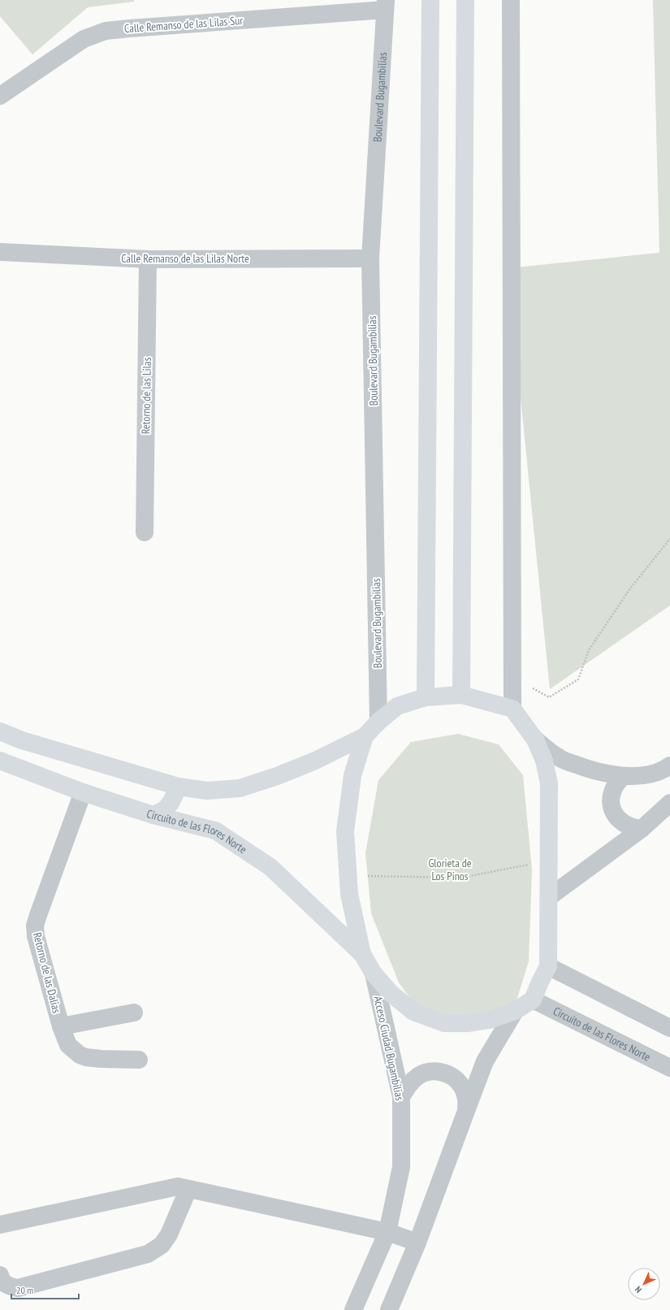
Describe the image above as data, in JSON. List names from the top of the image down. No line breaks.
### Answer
{"streets":{"street":["Calle Remanso de las Lilas Sur","Boulevard Bugambilias","Calle Remanso de las Lilas Norte","Retorno de las Lilas","Circuito de las Flores Norte","Retorno de las Dalias","Acceso Ciudad Bugambilias"]},"crossings":[["Calle Remanso de las Lilas Sur","Boulevard Bugambilias"],["Boulevard Bugambilias","Calle Remanso de las Lilas Norte"],["Calle Remanso de las Lilas Norte","Retorno de las Lilas"],["Circuito de las Flores Norte","Retorno de las Dalias"]],"parks":["Glorieta de Los Pinos"],"scale_bar":"20 m","north":"bottom left"}
